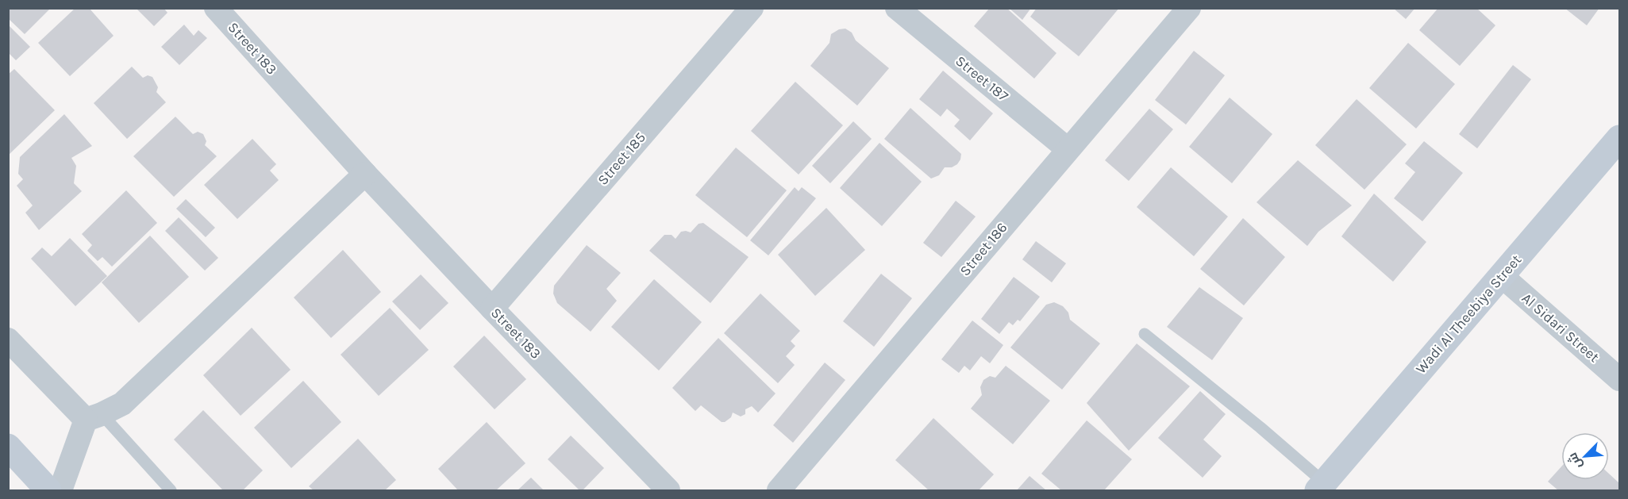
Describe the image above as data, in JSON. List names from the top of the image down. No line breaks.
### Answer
{"streets":{"street":["Street 183","Street 187","Street 185","Street 186","Wadi Al Theebiya Street","Al Sidari Street"]},"crossings":[["Street 183","Street 185"],["Street 187","Street 186"],["Wadi Al Theebiya Street","Al Sidari Street"]],"north":"bottom left"}
